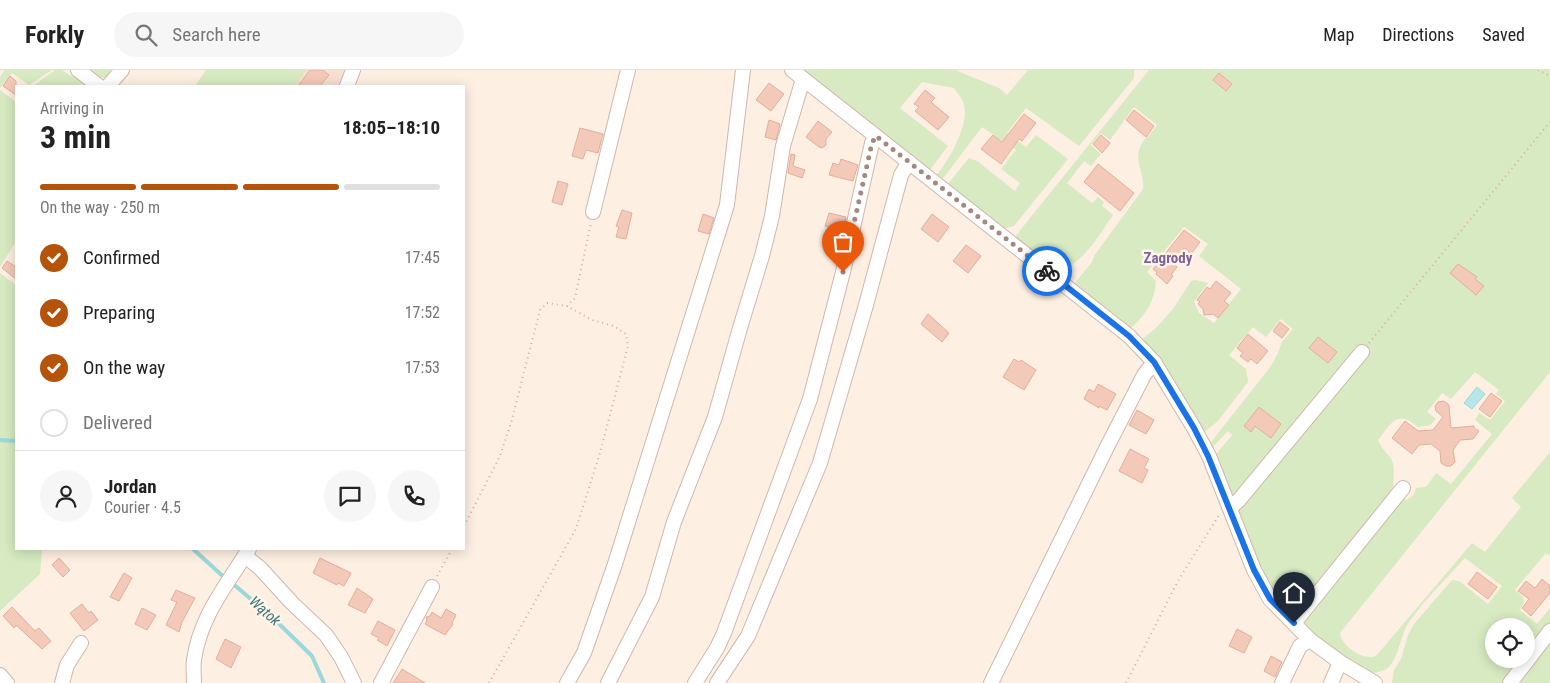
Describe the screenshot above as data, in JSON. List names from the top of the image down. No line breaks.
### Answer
{"districts":["Zagrody"],"water":["Wątok"],"page":{"header":"Forkly","search":"Search here","nav":["Map","Directions","Saved"],"heading":["3 min","Arriving in","18:05–18:10"],"panel":["Jordan","Courier · 4.5"],"bar":"On the way · 250 m","list":[["Confirmed","17:45"],["Preparing","17:52"],["On the way","17:53"],"Delivered"]}}
